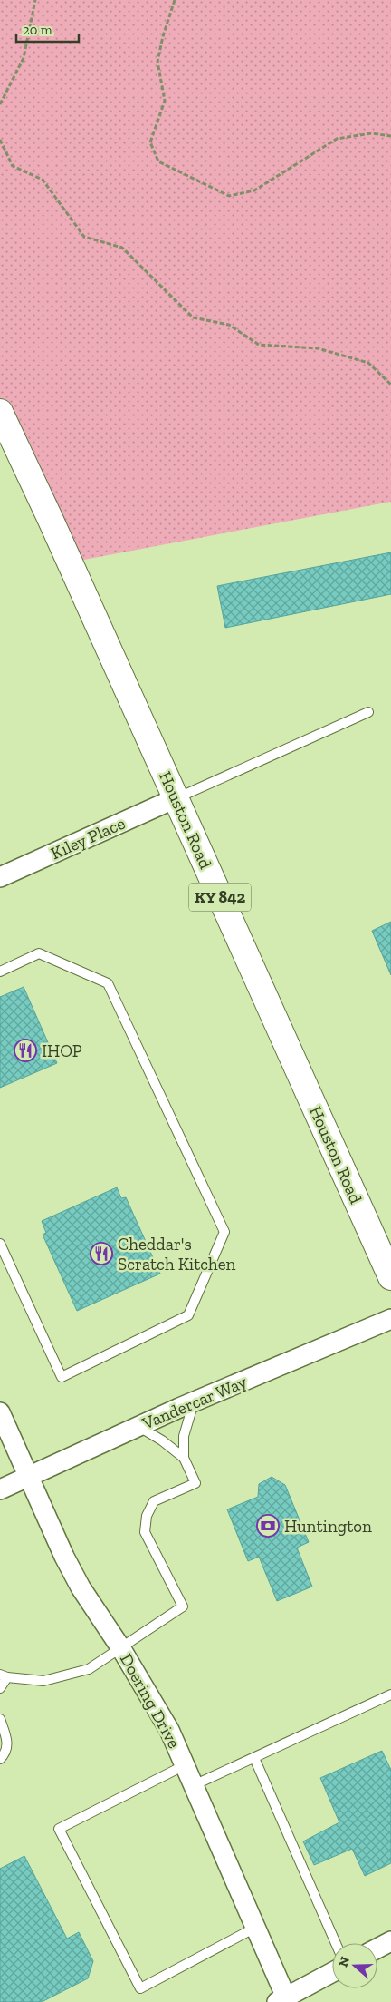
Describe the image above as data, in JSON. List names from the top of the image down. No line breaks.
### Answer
{"streets":{"main road":["Houston Road","KY 842"],"street":["Kiley Place","Vandercar Way","Doering Drive"]},"crossings":[["Houston Road","Kiley Place"],["Vandercar Way","Doering Drive"]],"places":{"restaurant":["IHOP","Cheddar's Scratch Kitchen"],"bank":["Huntington"]},"scale_bar":"20 m","north":"left"}
